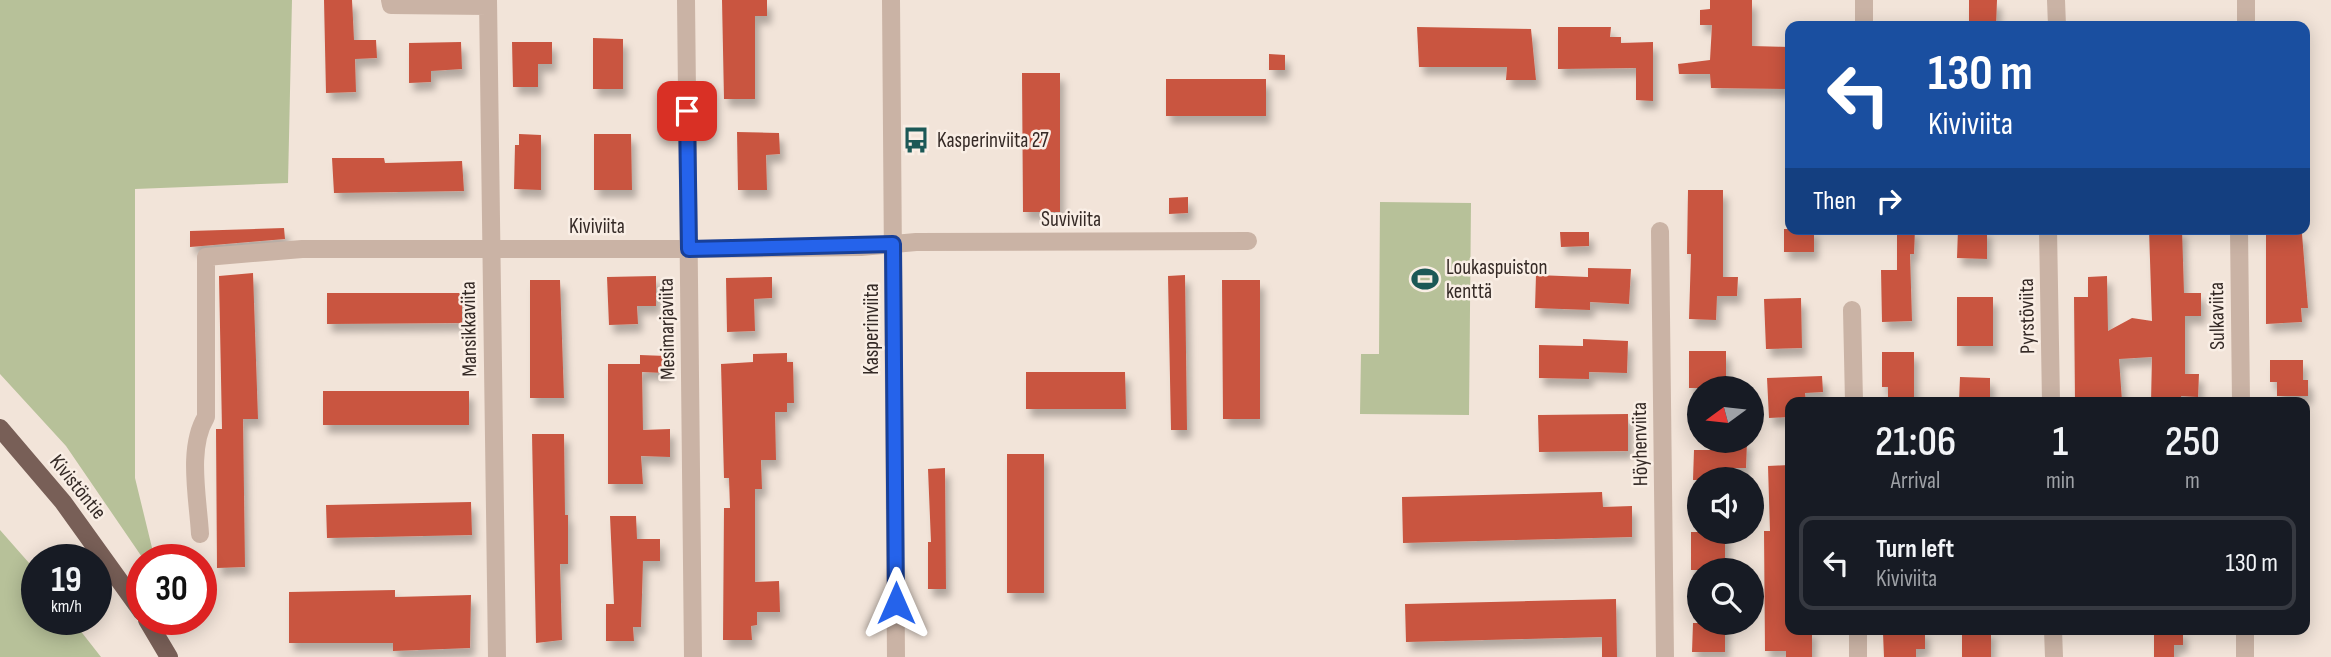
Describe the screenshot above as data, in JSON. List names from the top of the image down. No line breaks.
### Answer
{"streets":{"main road":["Kivistöntie"],"street":["Suviviita","Kiviviita","Pyrstöviita","Sulkaviita","Mansikkaviita","Mesimarjaviita","Kasperinviita","Höyhenviita"]},"crossings":[["Suviviita","Kiviviita"],["Suviviita","Kasperinviita"],["Kiviviita","Mansikkaviita"],["Kiviviita","Mesimarjaviita"],["Kiviviita","Kasperinviita"]],"places":{"bus stop":["Kasperinviita 27"],"sports":["Loukaspuiston kenttä"]},"north":"left","page":{"turn":["130 m","Kiviviita"],"then":"Then","eta":["21:06","Arrival","1","min","250","m"],"list":[{"name":"Turn left","note":"Kiviviita","value":"130 m"}],"speed":"19 km/h","limit":"30"}}
